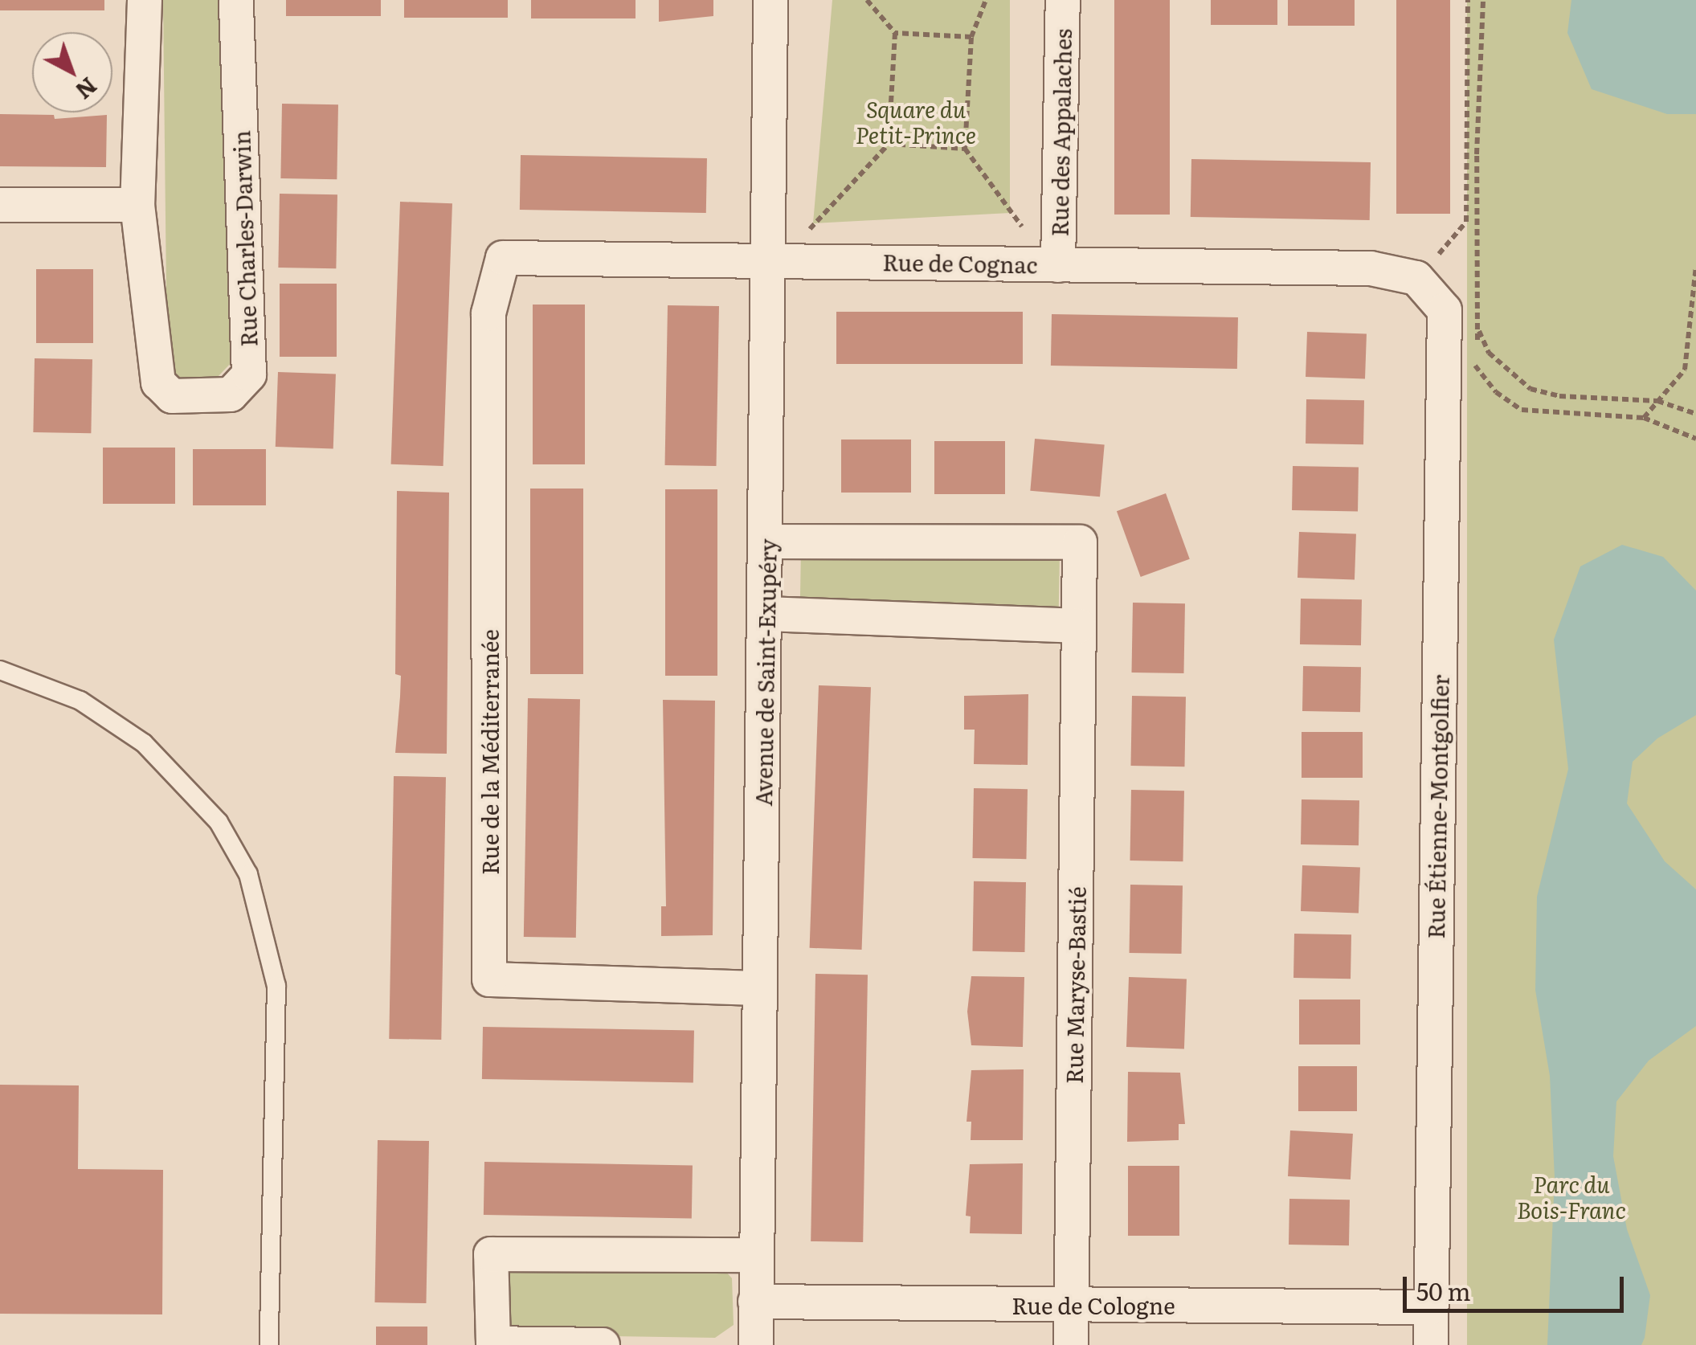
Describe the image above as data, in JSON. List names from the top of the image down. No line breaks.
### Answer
{"streets":{"street":["Rue des Appalaches","Rue Charles-Darwin","Rue de Cognac","Avenue de Saint-Exupéry","Rue de la Méditerranée","Rue Étienne-Montgolfier","Rue Maryse-Bastié","Rue de Cologne"]},"crossings":[["Rue des Appalaches","Rue de Cognac"],["Rue de Cognac","Avenue de Saint-Exupéry"],["Rue de Cognac","Rue de la Méditerranée"],["Avenue de Saint-Exupéry","Rue de la Méditerranée"],["Avenue de Saint-Exupéry","Rue Maryse-Bastié"],["Avenue de Saint-Exupéry","Rue de Cologne"],["Rue Étienne-Montgolfier","Rue de Cologne"],["Rue Maryse-Bastié","Rue de Cologne"]],"parks":["Square du Petit-Prince","Parc du Bois-Franc"],"scale_bar":"50 m","north":"bottom right"}
